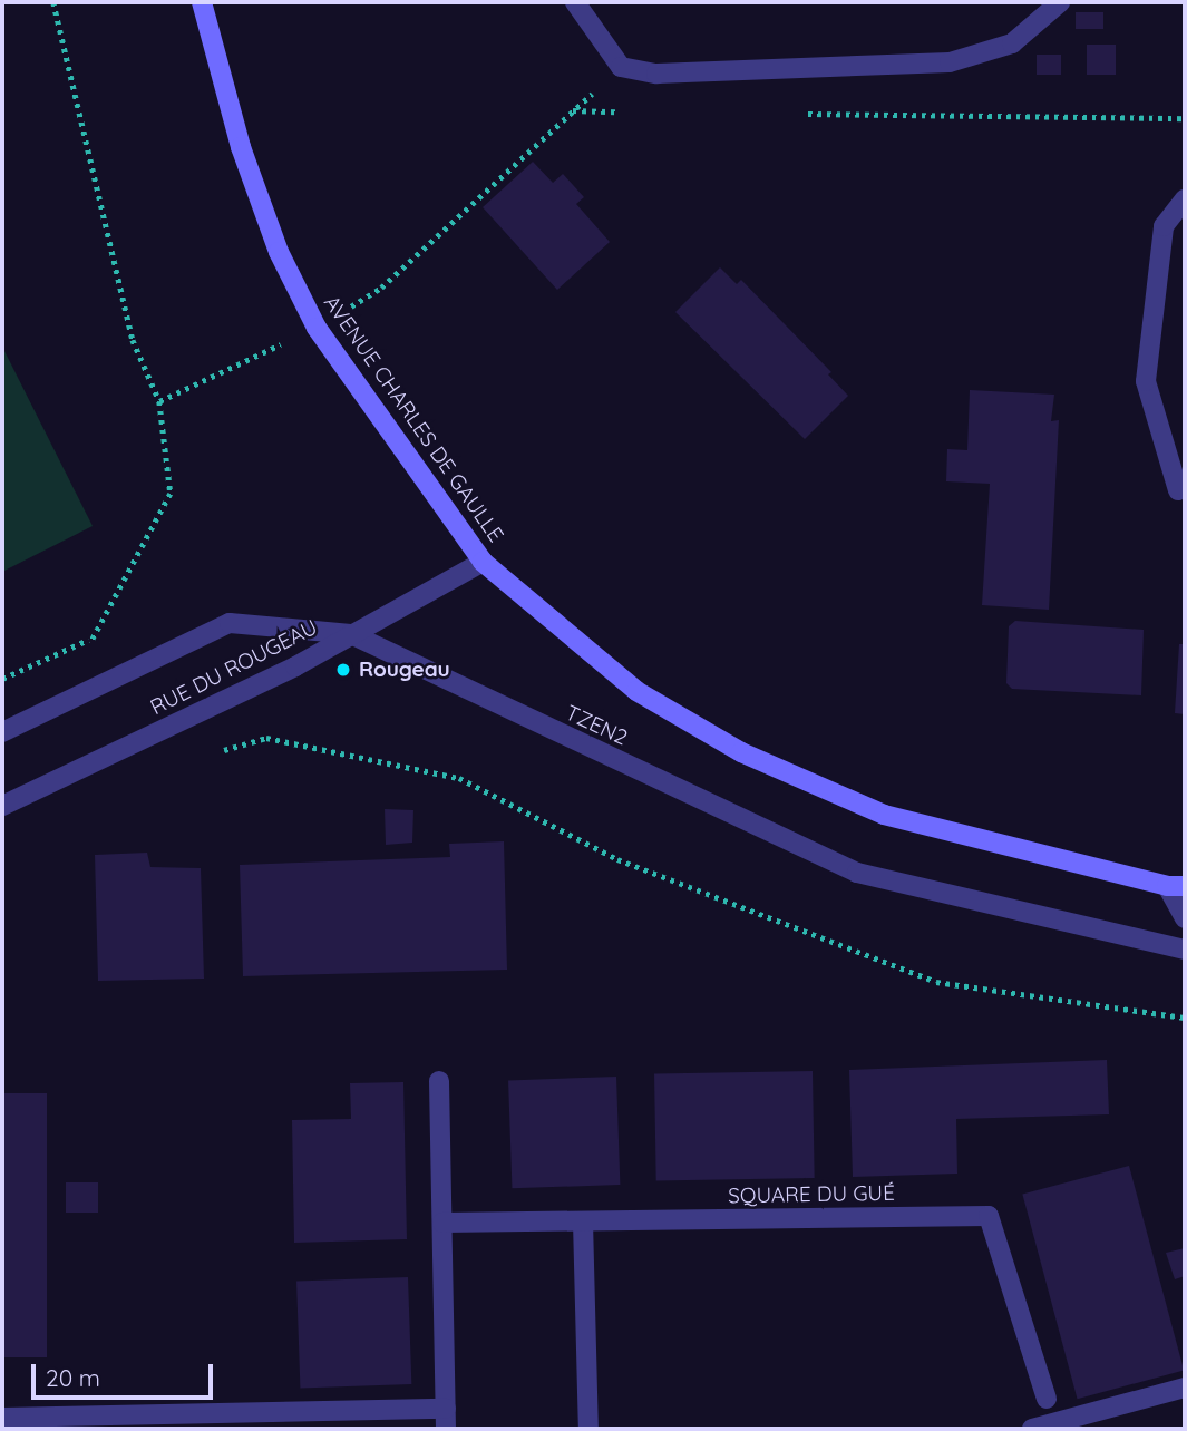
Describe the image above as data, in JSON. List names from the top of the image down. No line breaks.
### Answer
{"streets":{"street":["AVENUE CHARLES DE GAULLE","RUE DU ROUGEAU","TZEN2","SQUARE DU GUÉ"]},"crossings":[["AVENUE CHARLES DE GAULLE","RUE DU ROUGEAU"],["RUE DU ROUGEAU","TZEN2"]],"places":["Rougeau"],"scale_bar":"20 m"}
